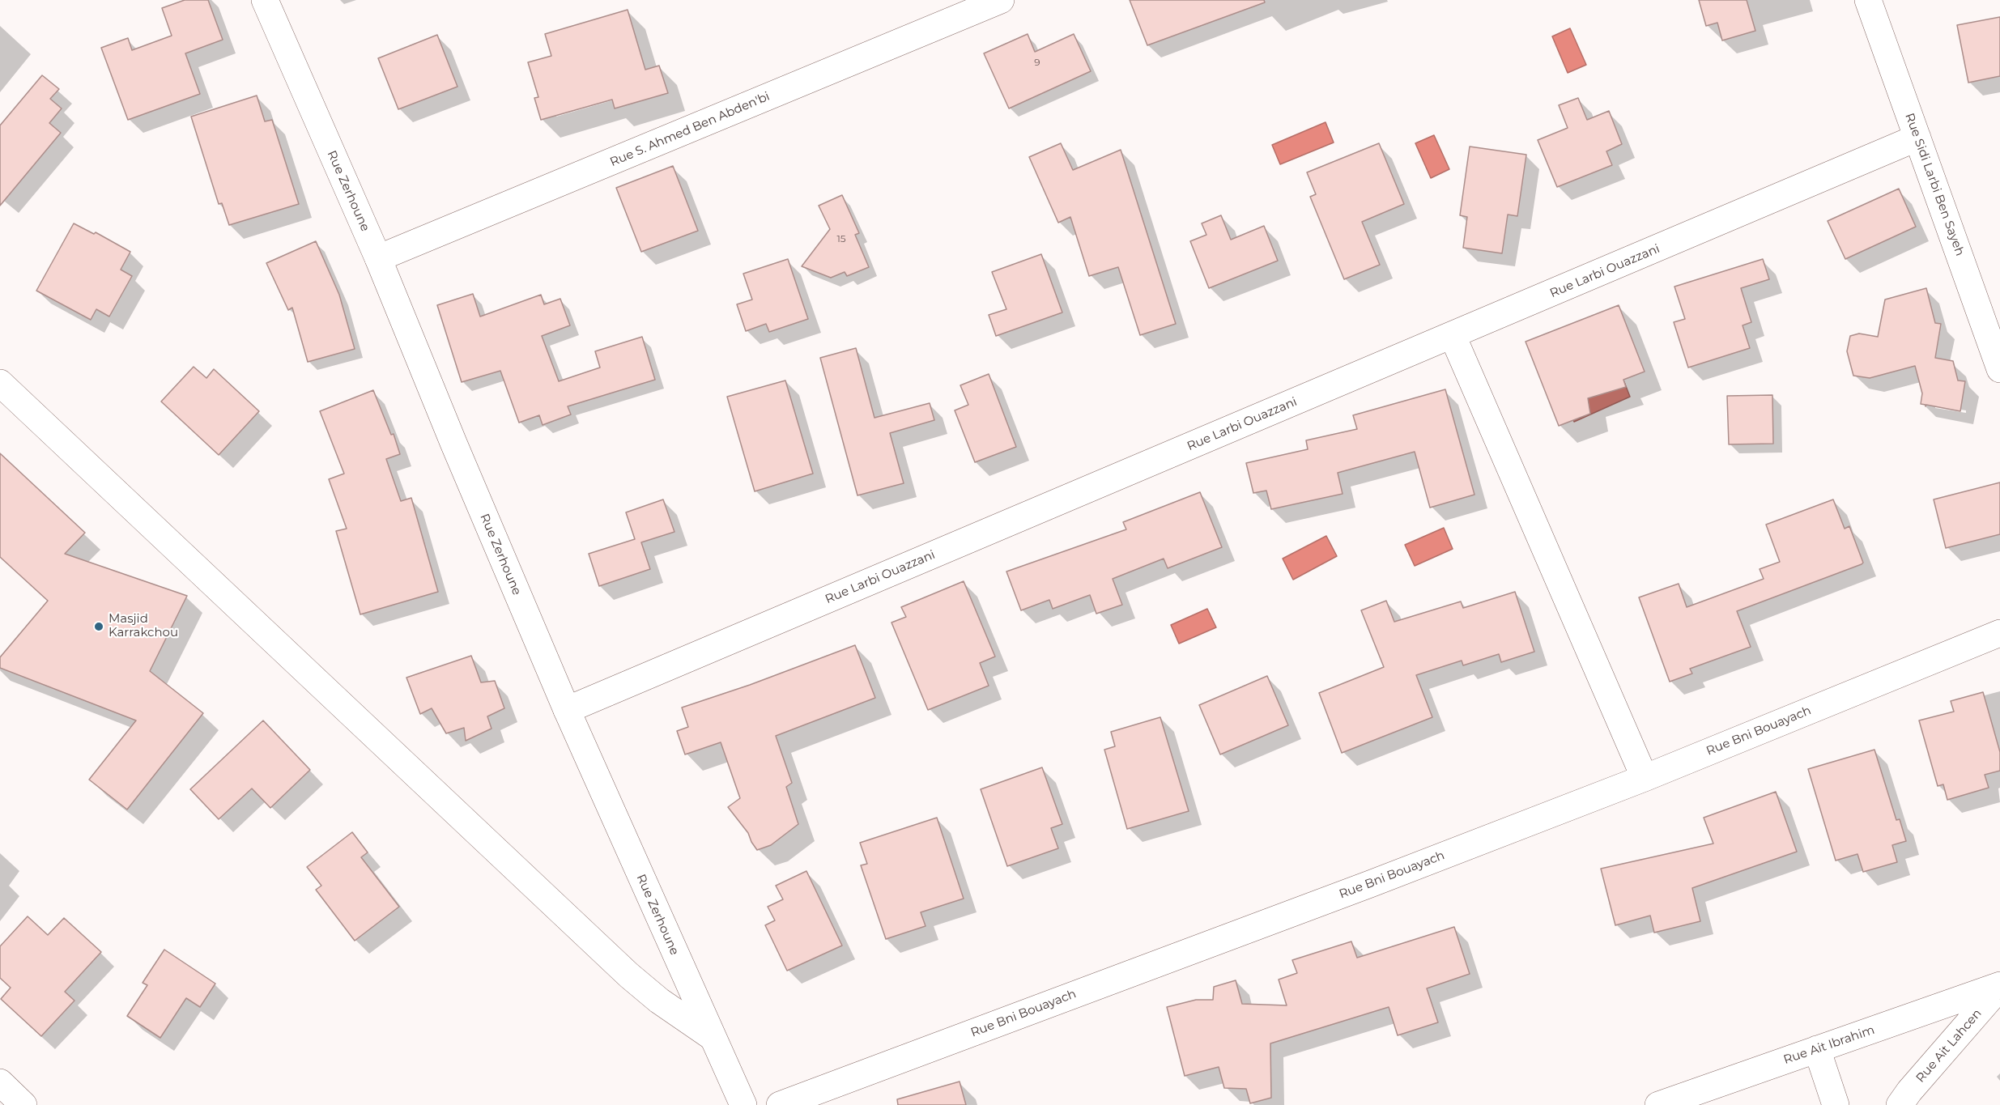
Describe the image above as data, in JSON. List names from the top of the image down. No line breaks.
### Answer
{"streets":{"street":["Rue S. Ahmed Ben Abden'bi","Rue Sidi Larbi Ben Sayeh","Rue Zerhoune","Rue Larbi Ouazzani","Rue Bni Bouayach","Rue Ait Ibrahim","Rue Ait Lahcen"]},"crossings":[["Rue S. Ahmed Ben Abden'bi","Rue Zerhoune"],["Rue Sidi Larbi Ben Sayeh","Rue Larbi Ouazzani"],["Rue Zerhoune","Rue Larbi Ouazzani"],["Rue Ait Ibrahim","Rue Ait Lahcen"]],"places":["Masjid Karrakchou"],"house_numbers":["9","15"]}
